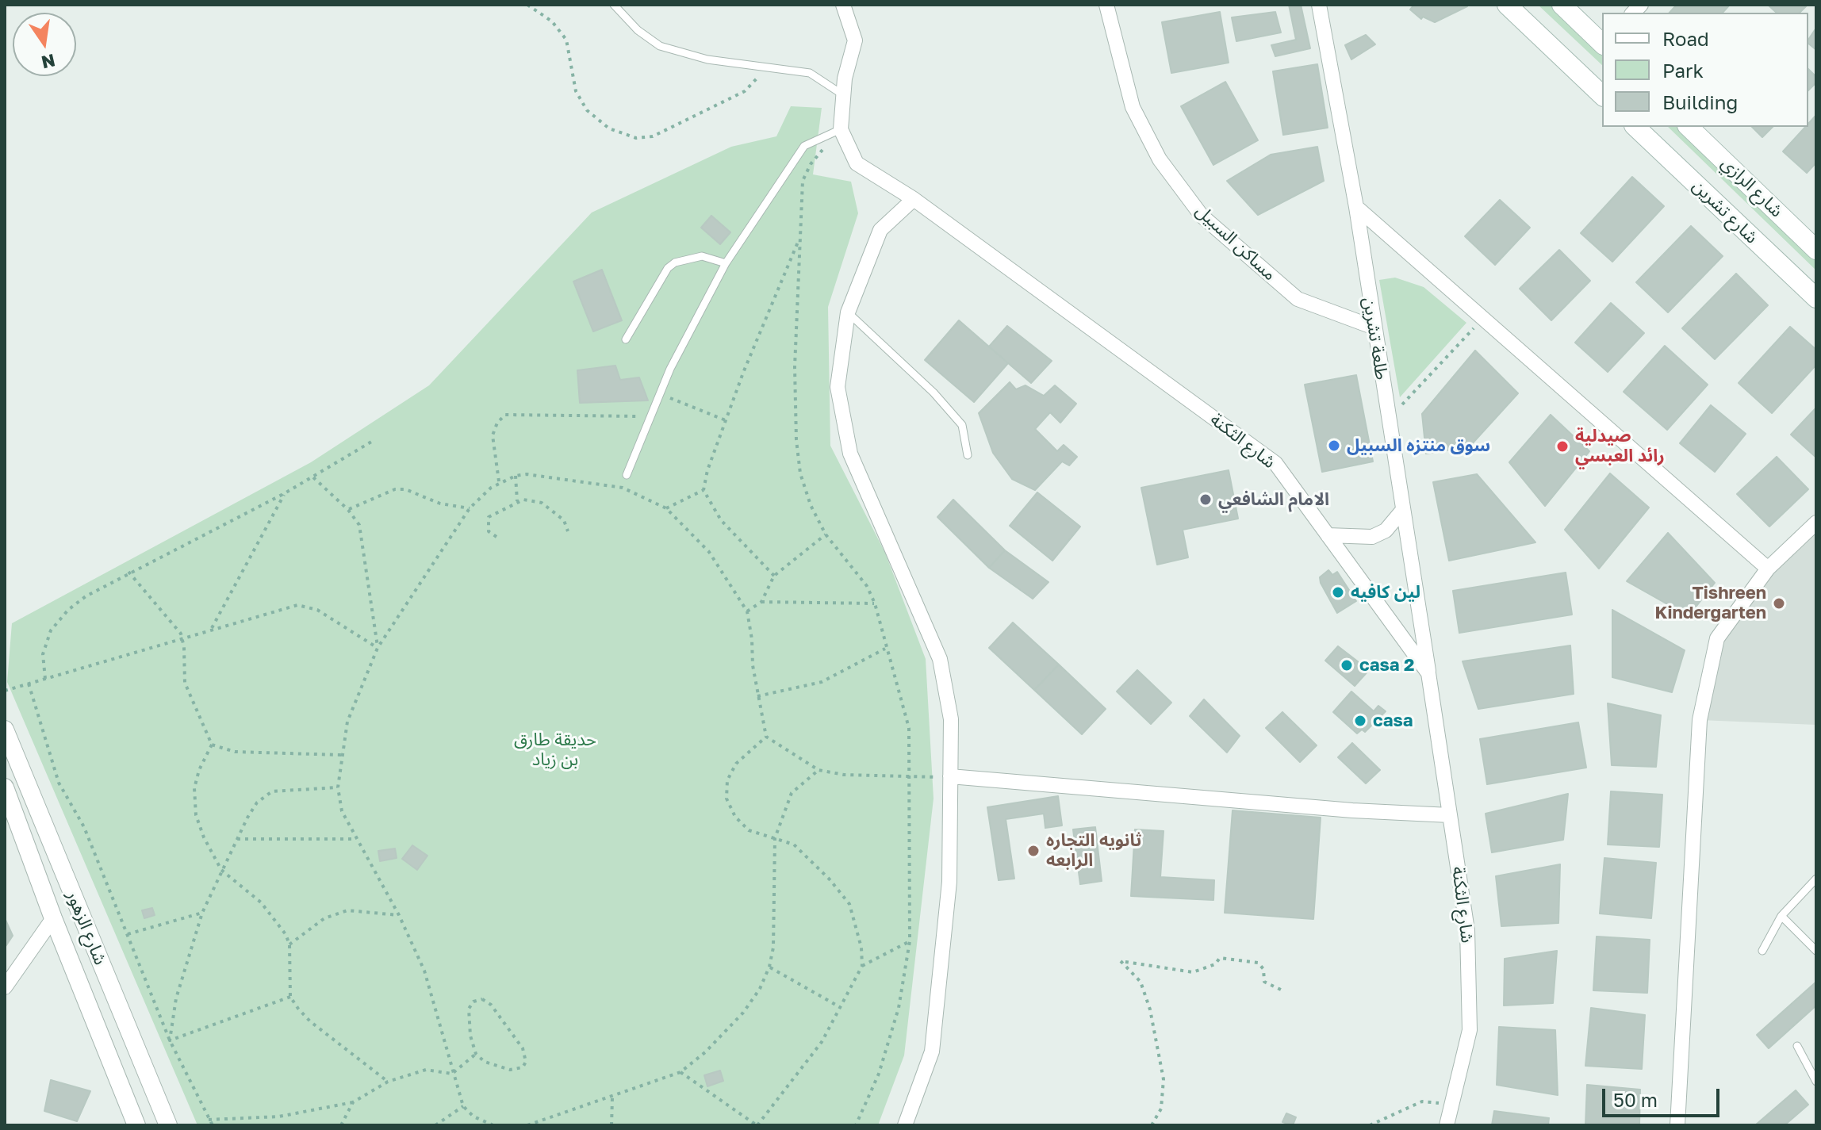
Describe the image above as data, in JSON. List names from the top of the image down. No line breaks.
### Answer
{"streets":{"main road":["شارع الرازي","شارع تشرين"],"street":["مساكن السبيل","طلعة تشرين","شارع الثكنة","شارع الزهور"]},"crossings":[["مساكن السبيل","طلعة تشرين"],["طلعة تشرين","شارع الثكنة"]],"parks":["حديقة طارق بن زياد"],"places":["سوق منتزه السبيل","صيدلية رائد العبسي","الامام الشافعي","لين كافيه","Tishreen Kindergarten","casa 2","casa","ثانويه التجاره الرابعه"],"legend":["Road","Park","Building"],"scale_bar":"50 m","north":"bottom"}
